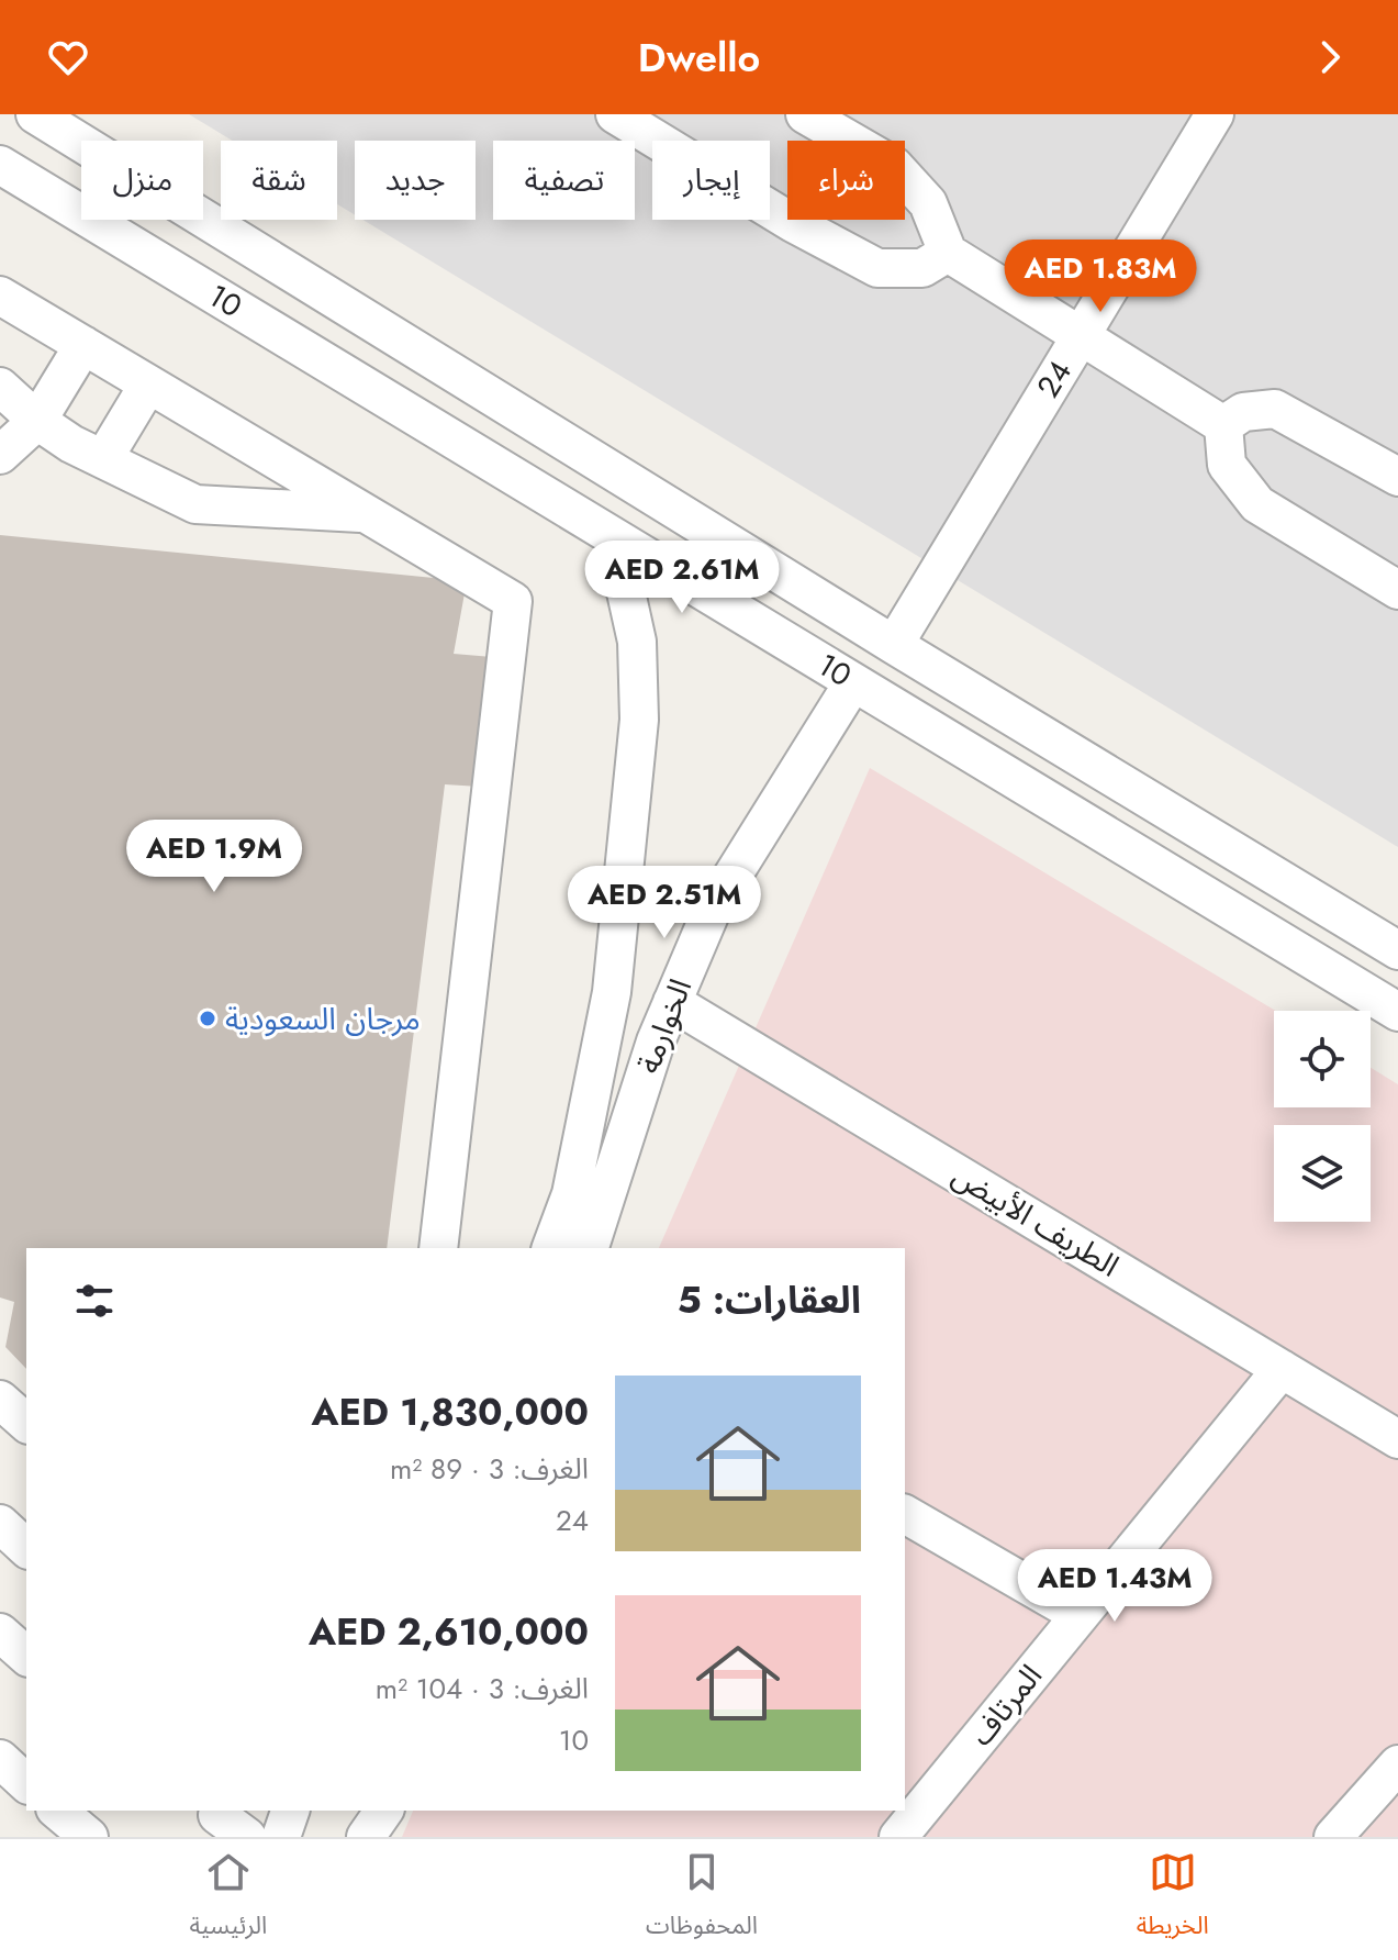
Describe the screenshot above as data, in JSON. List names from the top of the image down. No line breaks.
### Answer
{"streets":{"street":["10","24","الخوارمة","الطريف الأبيض","المرتاف"]},"crossings":[["10","24"],["10","الخوارمة"],["الخوارمة","الطريف الأبيض"],["الطريف الأبيض","المرتاف"]],"places":["مرجان السعودية"],"page":{"header":"Dwello","chip":["شراء","إيجار","تصفية","جديد","شقة","منزل"],"price":["AED 1.83M","AED 2.61M","AED 1.9M","AED 2.51M","AED 1.43M"],"heading":"العقارات: 5","list":[{"name":"AED 1,830,000","note":"الغرف: 3 · 89 m² · 24"},{"name":"AED 2,610,000","note":"الغرف: 3 · 104 m² · 10"}],"tabs":["الخريطة","المحفوظات","الرئيسية"]}}
